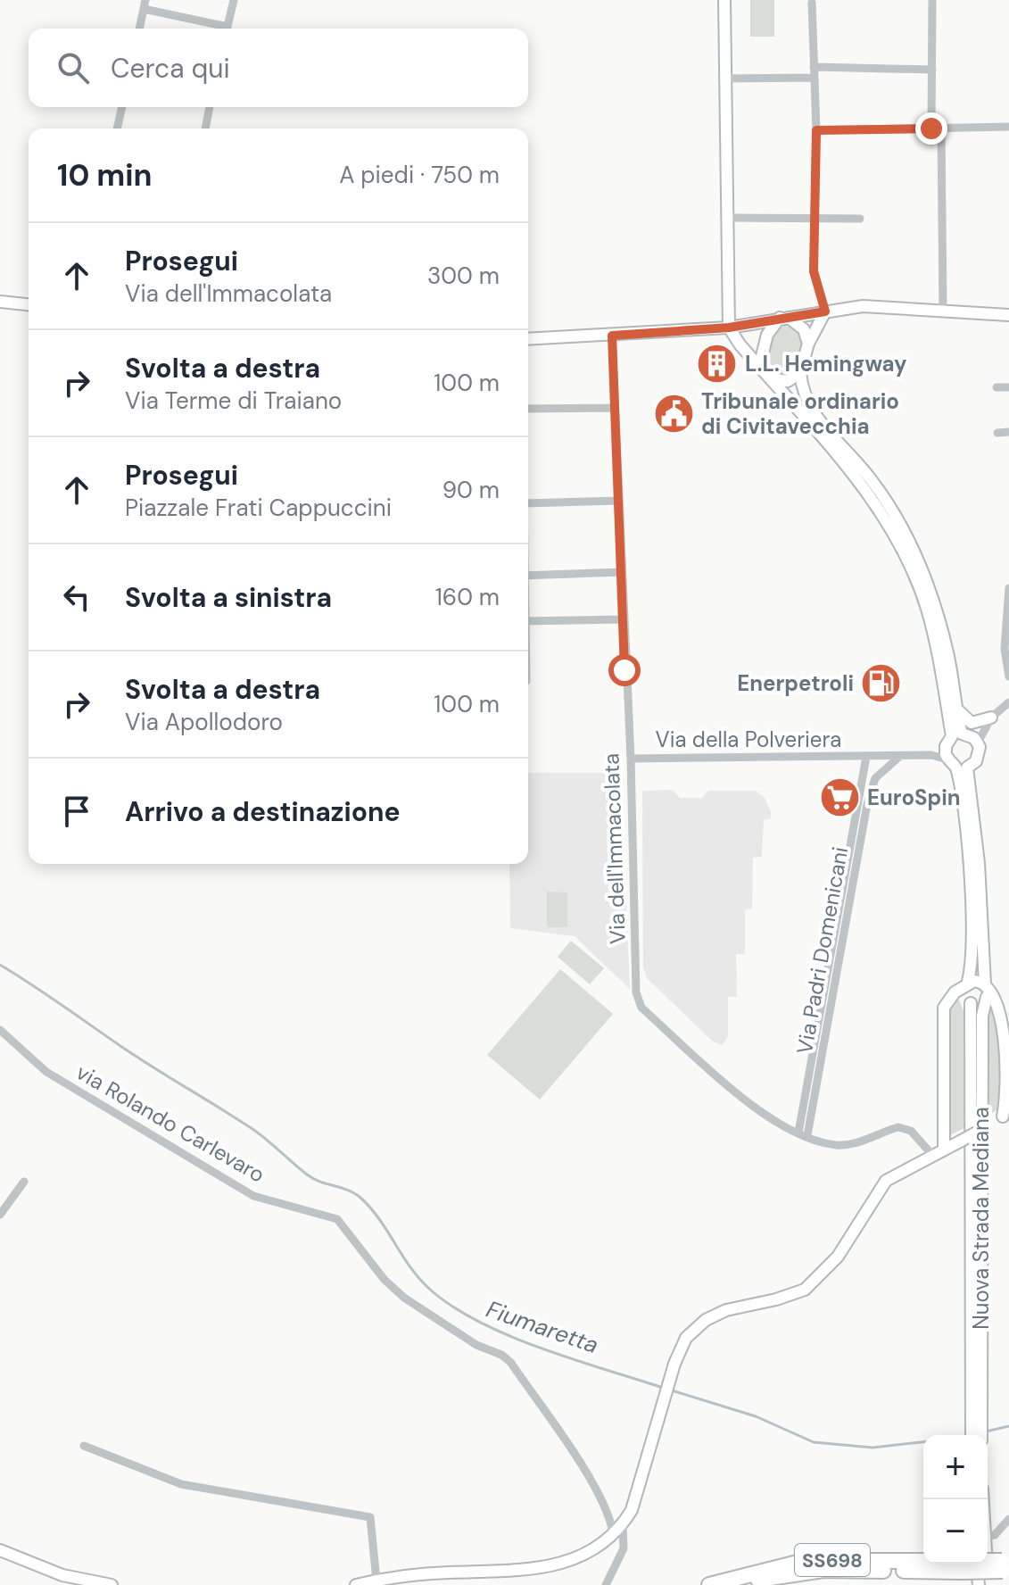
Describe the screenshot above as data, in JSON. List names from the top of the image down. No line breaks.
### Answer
{"streets":{"highway":["SS698"],"street":["Via della Polveriera","Via dell'Immacolata","Via Padri Domenicani","via Rolando Carlevaro","Nuova Strada Mediana"]},"crossings":[["Via della Polveriera","Via dell'Immacolata"],["Via della Polveriera","Via Padri Domenicani"],["Via della Polveriera","Nuova Strada Mediana"],["Via dell'Immacolata","Via Padri Domenicani"]],"water":["Fiumaretta"],"places":{"building":["L.L. Hemingway"],"public building":["Tribunale ordinario di Civitavecchia"],"fuel station":["Enerpetroli"],"supermarket":["EuroSpin"]},"page":{"search":"Cerca qui","heading":["10 min","A piedi · 750 m"],"list":[["Prosegui","Via dell'Immacolata","300 m"],["Svolta a destra","Via Terme di Traiano","100 m"],["Prosegui","Piazzale Frati Cappuccini","90 m"],["Svolta a sinistra","160 m"],["Svolta a destra","Via Apollodoro","100 m"],"Arrivo a destinazione"],"map_buttons":["+","−"]}}
